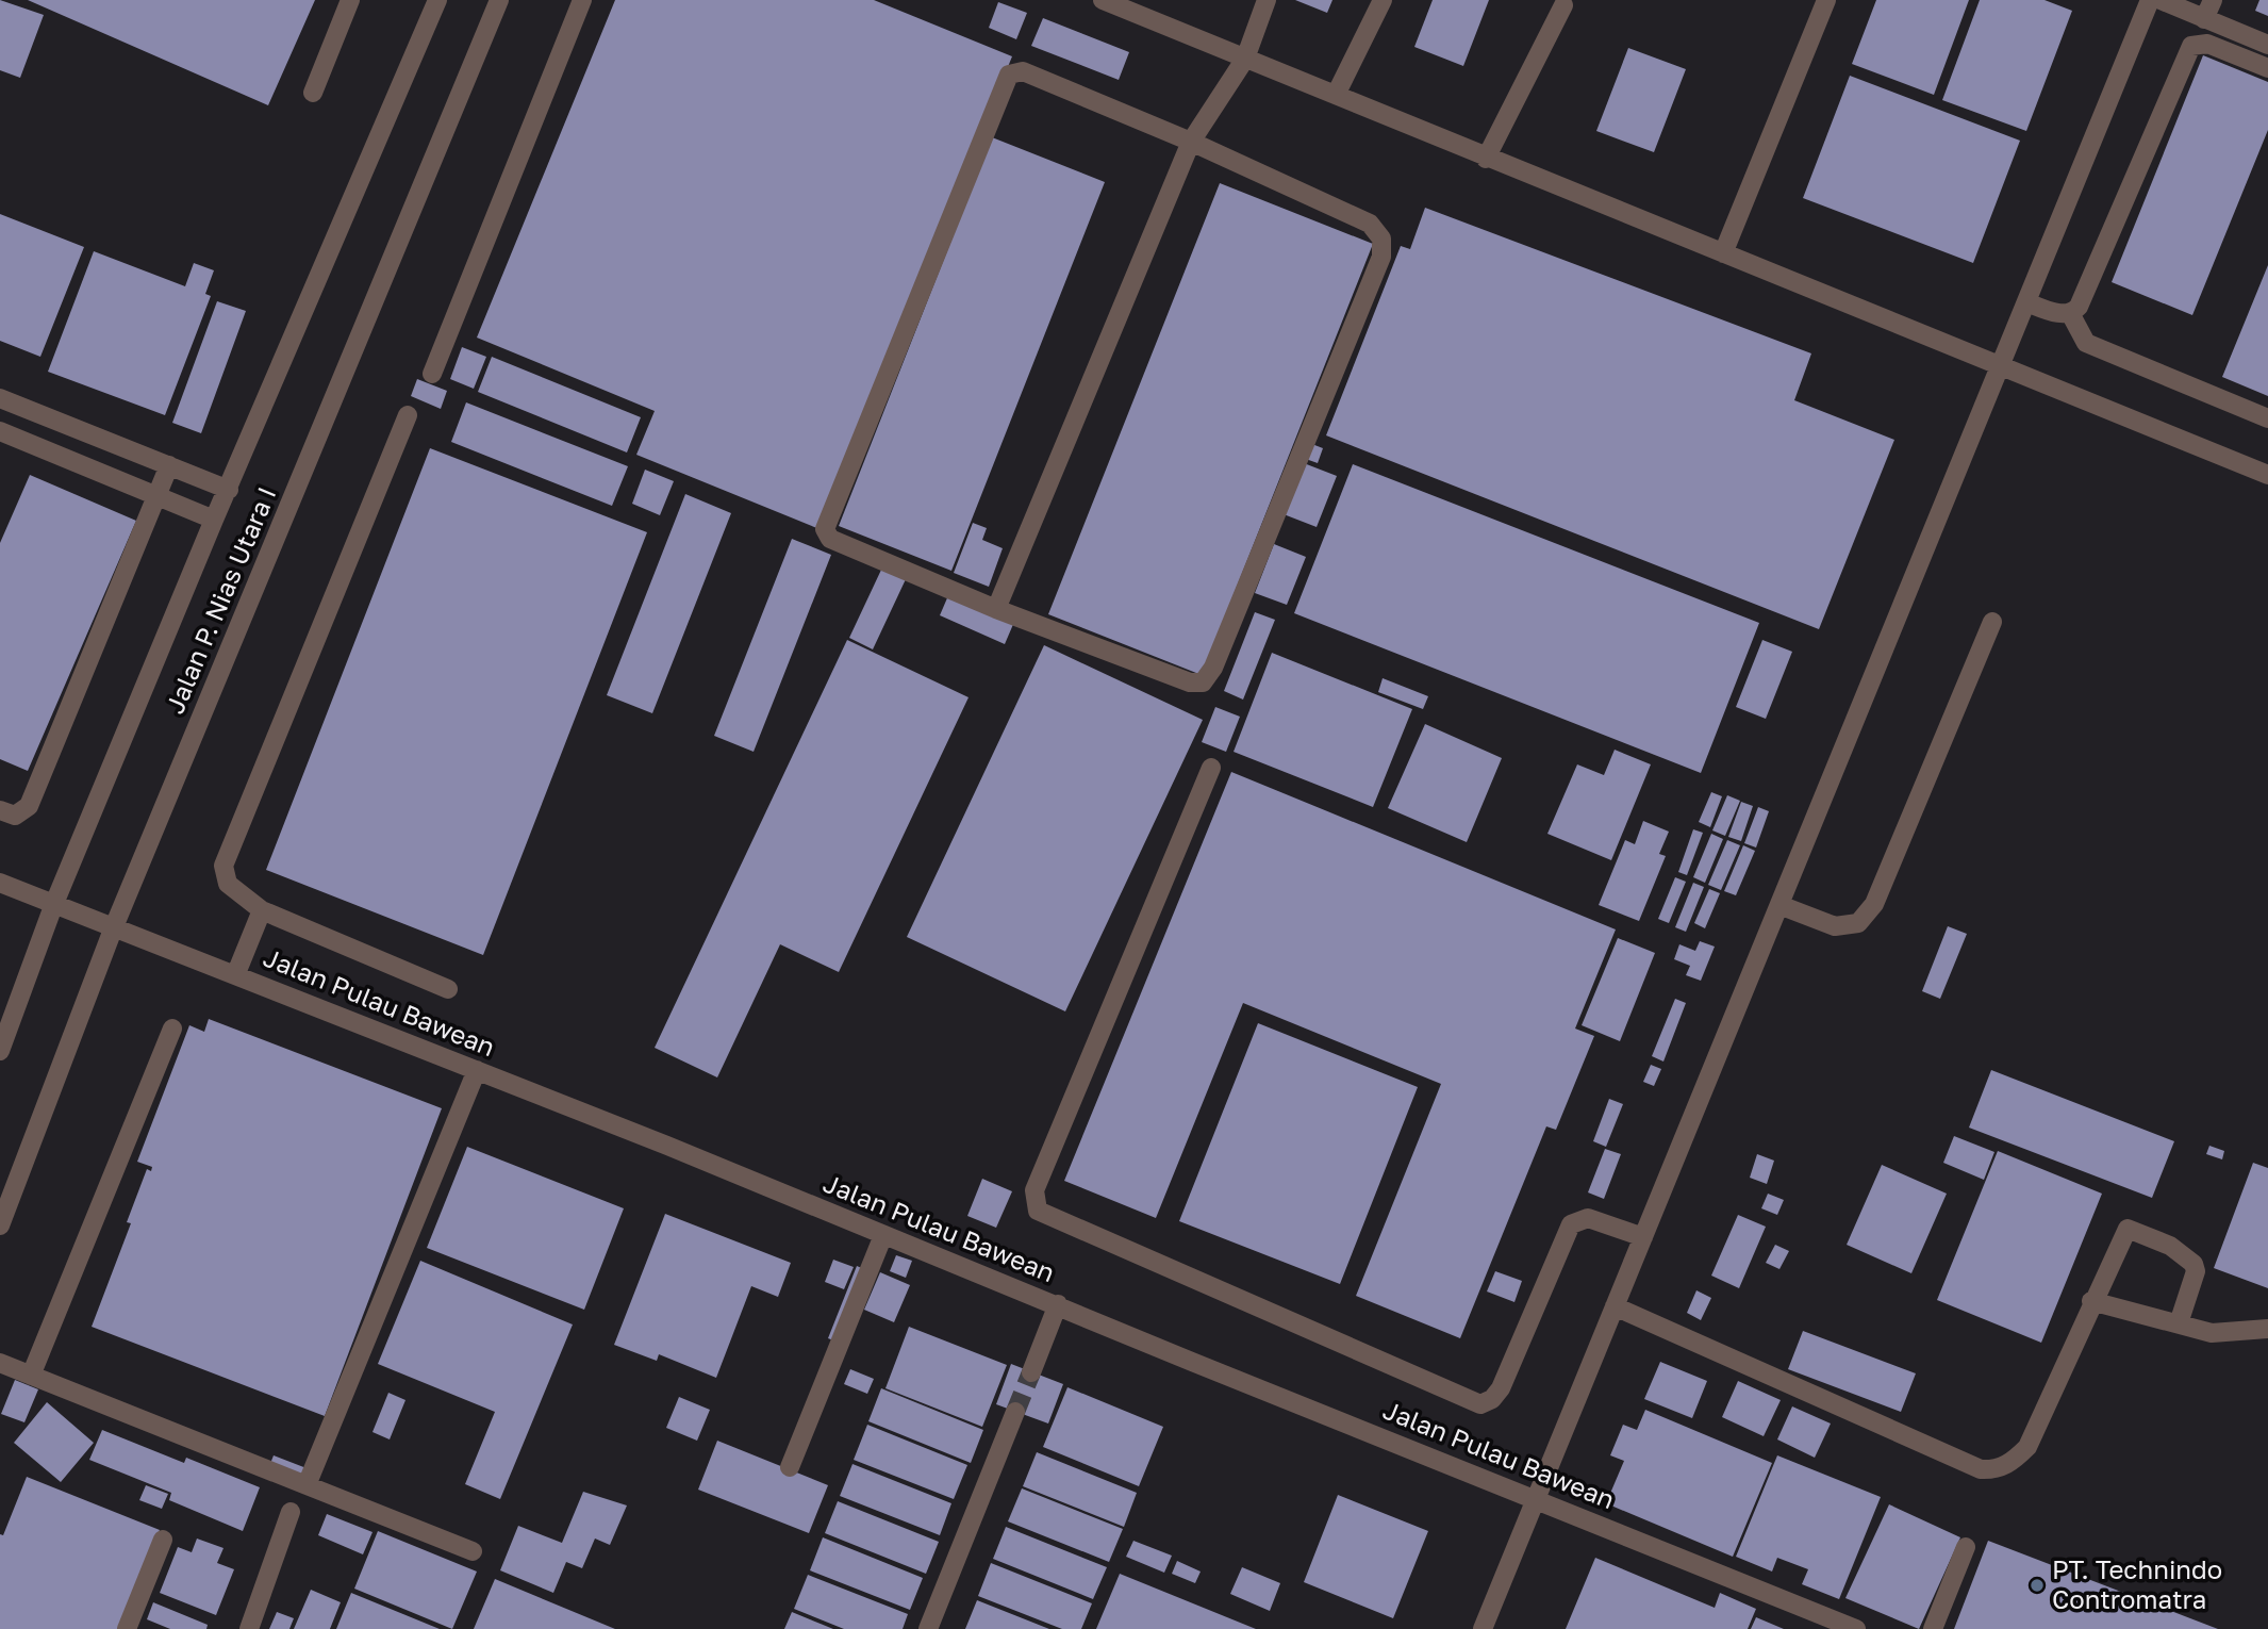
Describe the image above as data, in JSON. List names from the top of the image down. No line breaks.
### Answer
{"streets":{"street":["Jalan P. Nias Utara I","Jalan Pulau Bawean"]},"crossings":[["Jalan P. Nias Utara I","Jalan Pulau Bawean"]],"places":["PT. Technindo Contromatra"]}
